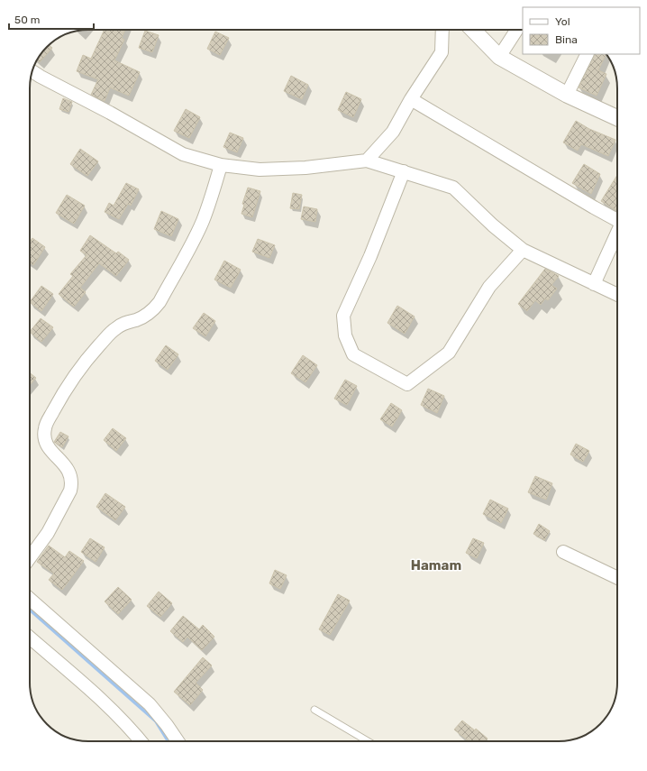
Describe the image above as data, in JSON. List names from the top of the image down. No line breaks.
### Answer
{"districts":["Hamam"],"legend":["Yol","Bina"],"scale_bar":"50 m"}
